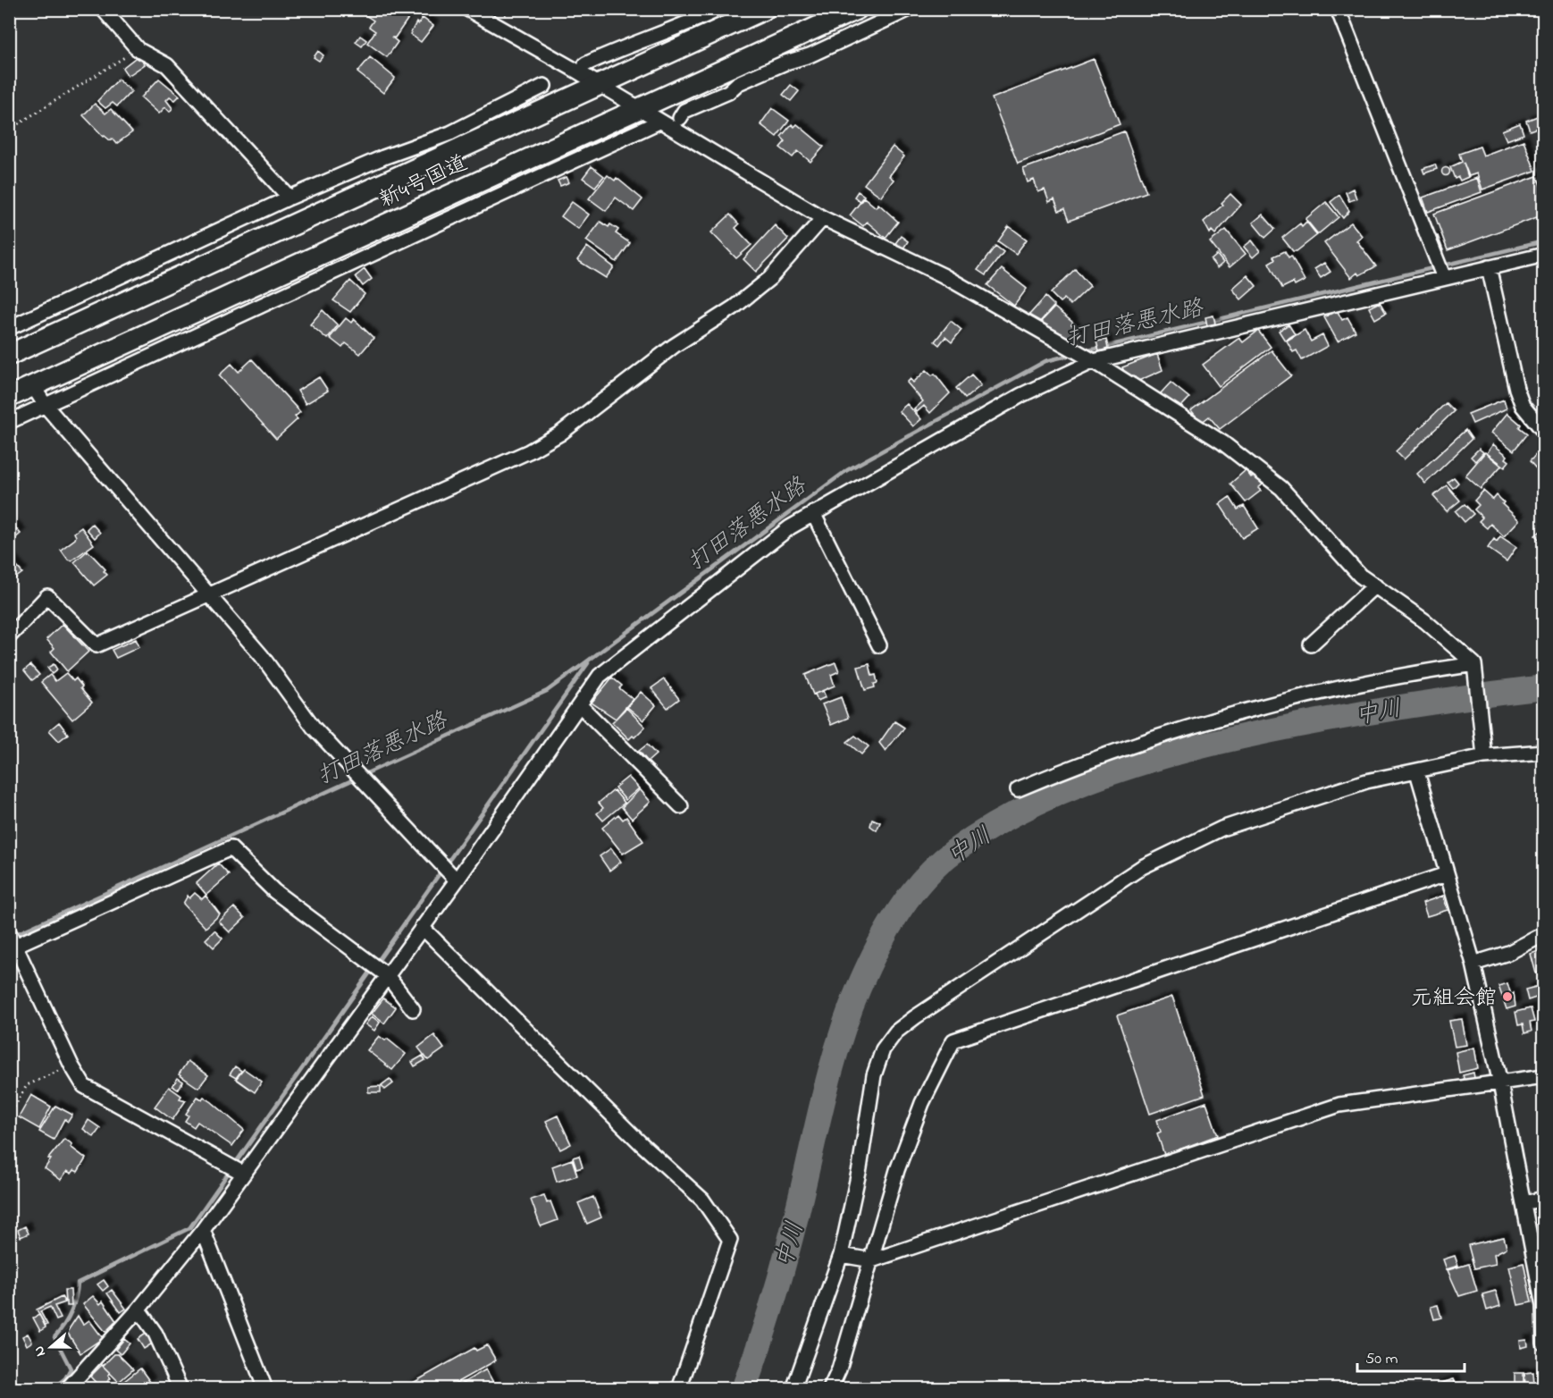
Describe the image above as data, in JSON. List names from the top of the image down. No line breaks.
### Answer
{"streets":{"highway":["新4号国道"]},"water":["打田落悪水路","中川"],"places":["元組会館"],"scale_bar":"50 m","north":"left"}
